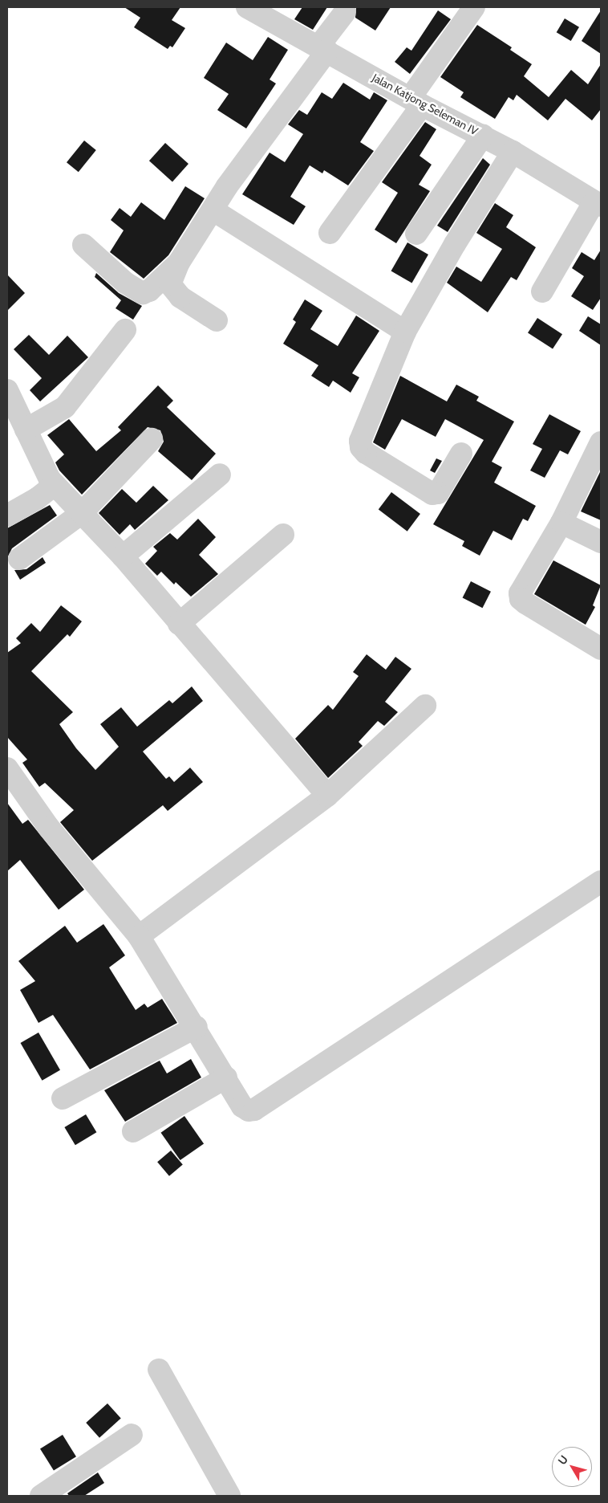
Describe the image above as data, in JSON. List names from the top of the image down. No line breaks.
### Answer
{"streets":{"street":["Jalan Katjong Seleman IV"]},"north":"top left"}
